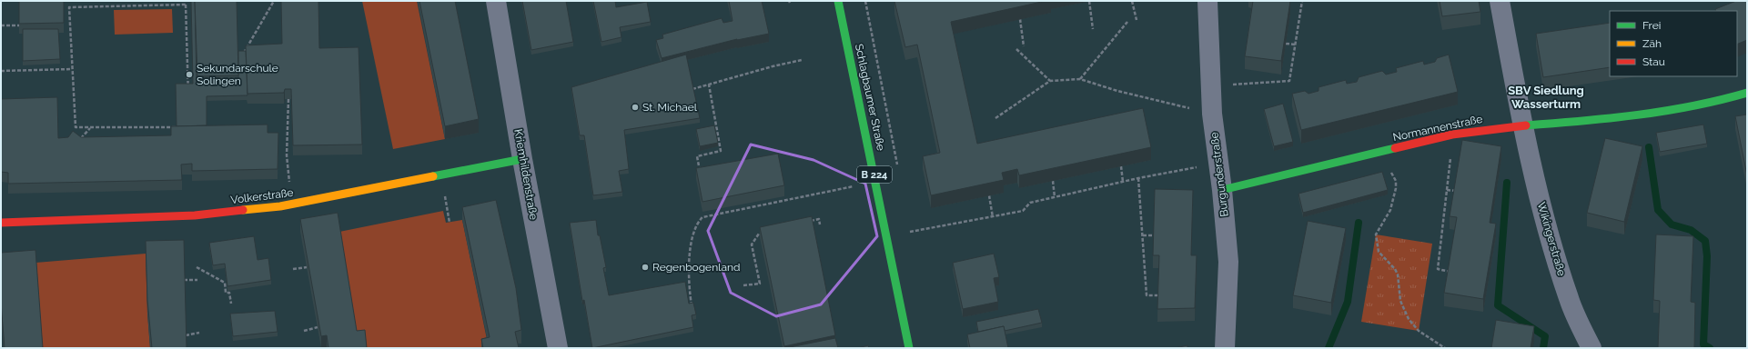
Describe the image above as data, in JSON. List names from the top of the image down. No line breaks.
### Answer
{"streets":{"street":["Schlagbaumer Straße","Normannenstraße","Kriemhildenstraße","B 224","Burgunderstraße","Volkerstraße","Wikingerstraße"]},"crossings":[["Normannenstraße","Burgunderstraße"],["Normannenstraße","Wikingerstraße"],["Kriemhildenstraße","Volkerstraße"]],"districts":["SBV Siedlung Wasserturm"],"places":["Sekundarschule Solingen","St. Michael","Regenbogenland"],"legend":["Frei","Zäh","Stau"]}
